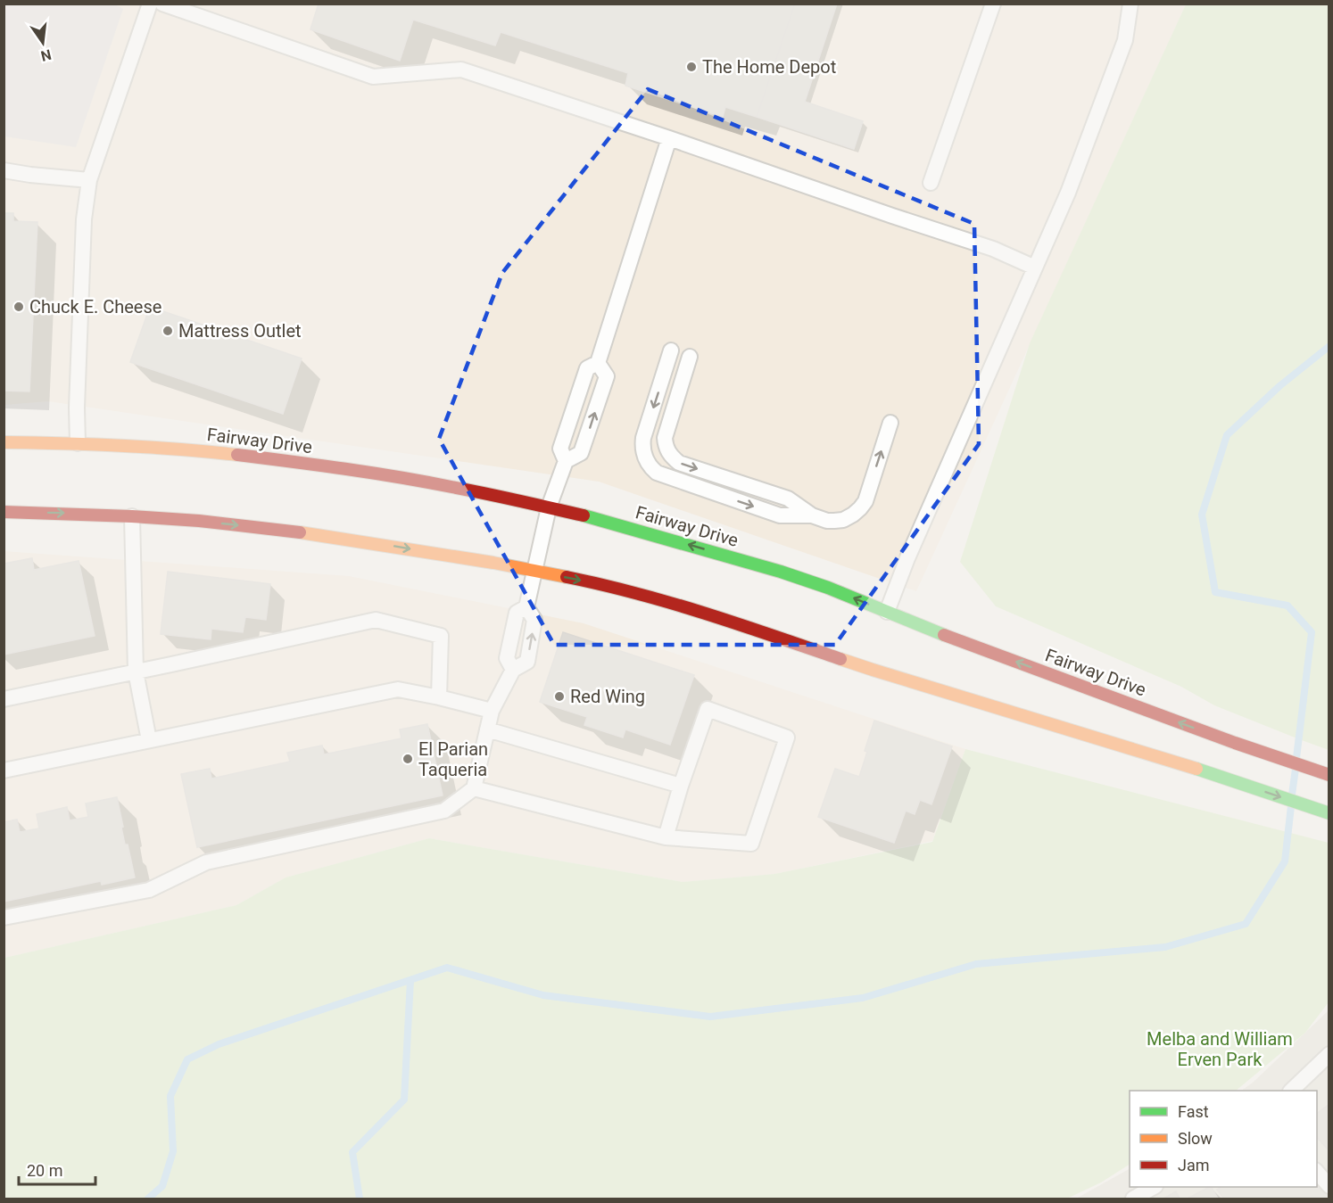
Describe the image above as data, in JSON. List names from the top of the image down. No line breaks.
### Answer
{"streets":{"main road":["Fairway Drive"]},"parks":["Melba and William Erven Park"],"places":["The Home Depot","Chuck E. Cheese","Mattress Outlet","Red Wing","El Parian Taqueria"],"legend":["Fast","Slow","Jam"],"scale_bar":"20 m","north":"bottom"}
